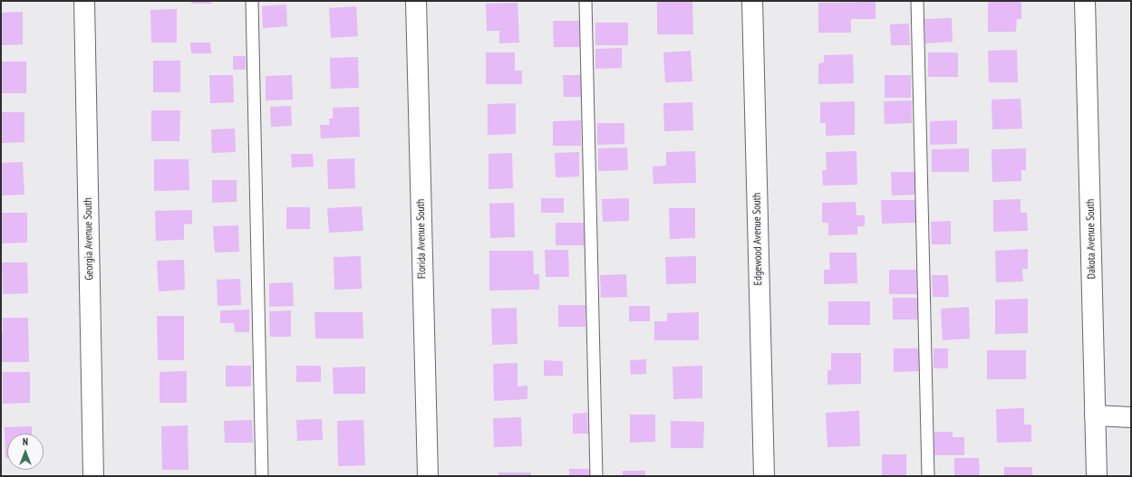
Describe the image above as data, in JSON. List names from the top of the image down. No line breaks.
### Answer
{"streets":{"street":["Georgia Avenue South","Florida Avenue South","Edgewood Avenue South","Dakota Avenue South"]},"north":"top"}
